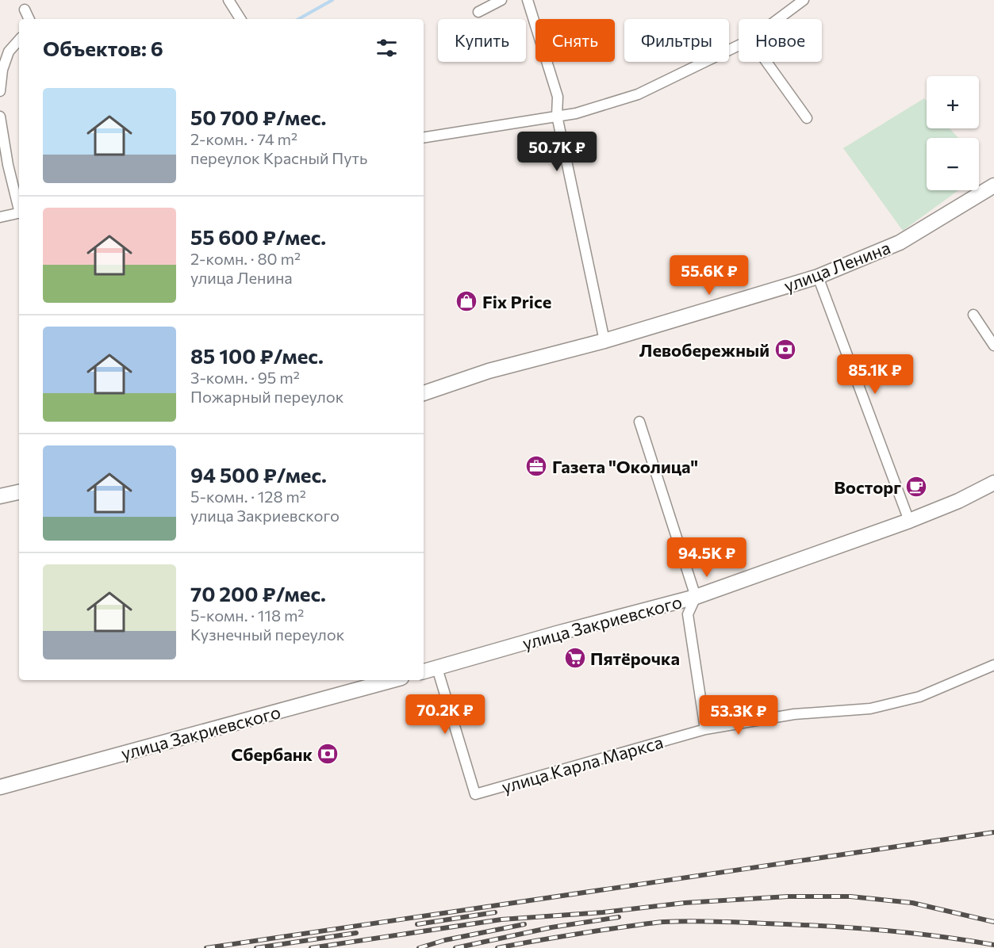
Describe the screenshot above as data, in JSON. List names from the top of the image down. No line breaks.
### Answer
{"streets":{"main road":["улица Ленина","улица Закриевского"],"street":["улица Карла Маркса"]},"crossings":[["улица Закриевского","улица Карла Маркса"]],"places":{"shop":["Fix Price"],"bank":["Левобережный","Сбербанк"],"office":["Газета \"Околица\""],"cafe":["Восторг"],"supermarket":["Пятёрочка"]},"page":{"chip":["Купить","Снять","Фильтры","Новое"],"heading":"Объектов: 6","map_buttons":["+","−"],"list":[{"name":"50 700 ₽/мес.","note":"2-комн. · 74 m² · переулок Красный Путь"},{"name":"55 600 ₽/мес.","note":"2-комн. · 80 m² · улица Ленина"},{"name":"85 100 ₽/мес.","note":"3-комн. · 95 m² · Пожарный переулок"},{"name":"94 500 ₽/мес.","note":"5-комн. · 128 m² · улица Закриевского"},{"name":"70 200 ₽/мес.","note":"5-комн. · 118 m² · Кузнечный переулок"}],"price":["50.7K ₽","55.6K ₽","85.1K ₽","94.5K ₽","70.2K ₽","53.3K ₽"]}}
